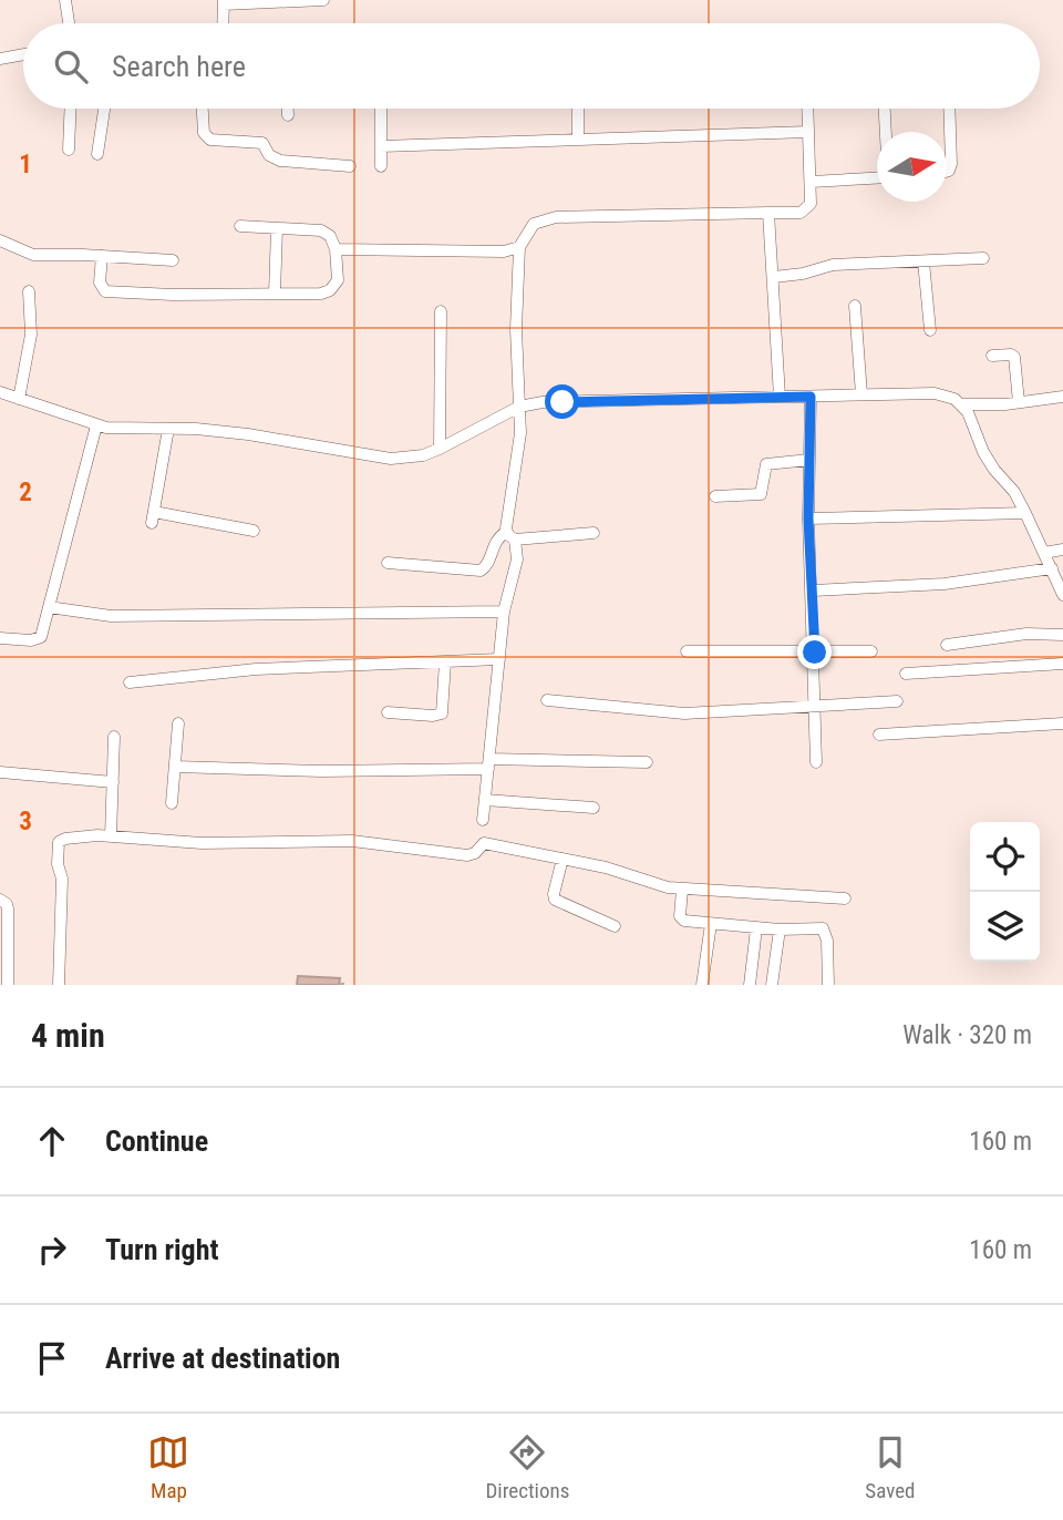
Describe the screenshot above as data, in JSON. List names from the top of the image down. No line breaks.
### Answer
{"north":"right","page":{"search":"Search here","heading":["4 min","Walk · 320 m"],"list":[["Continue","160 m"],["Turn right","160 m"],"Arrive at destination"],"nav":["Map","Directions","Saved"]},"grid":{"rows":["1","2","3"]}}
